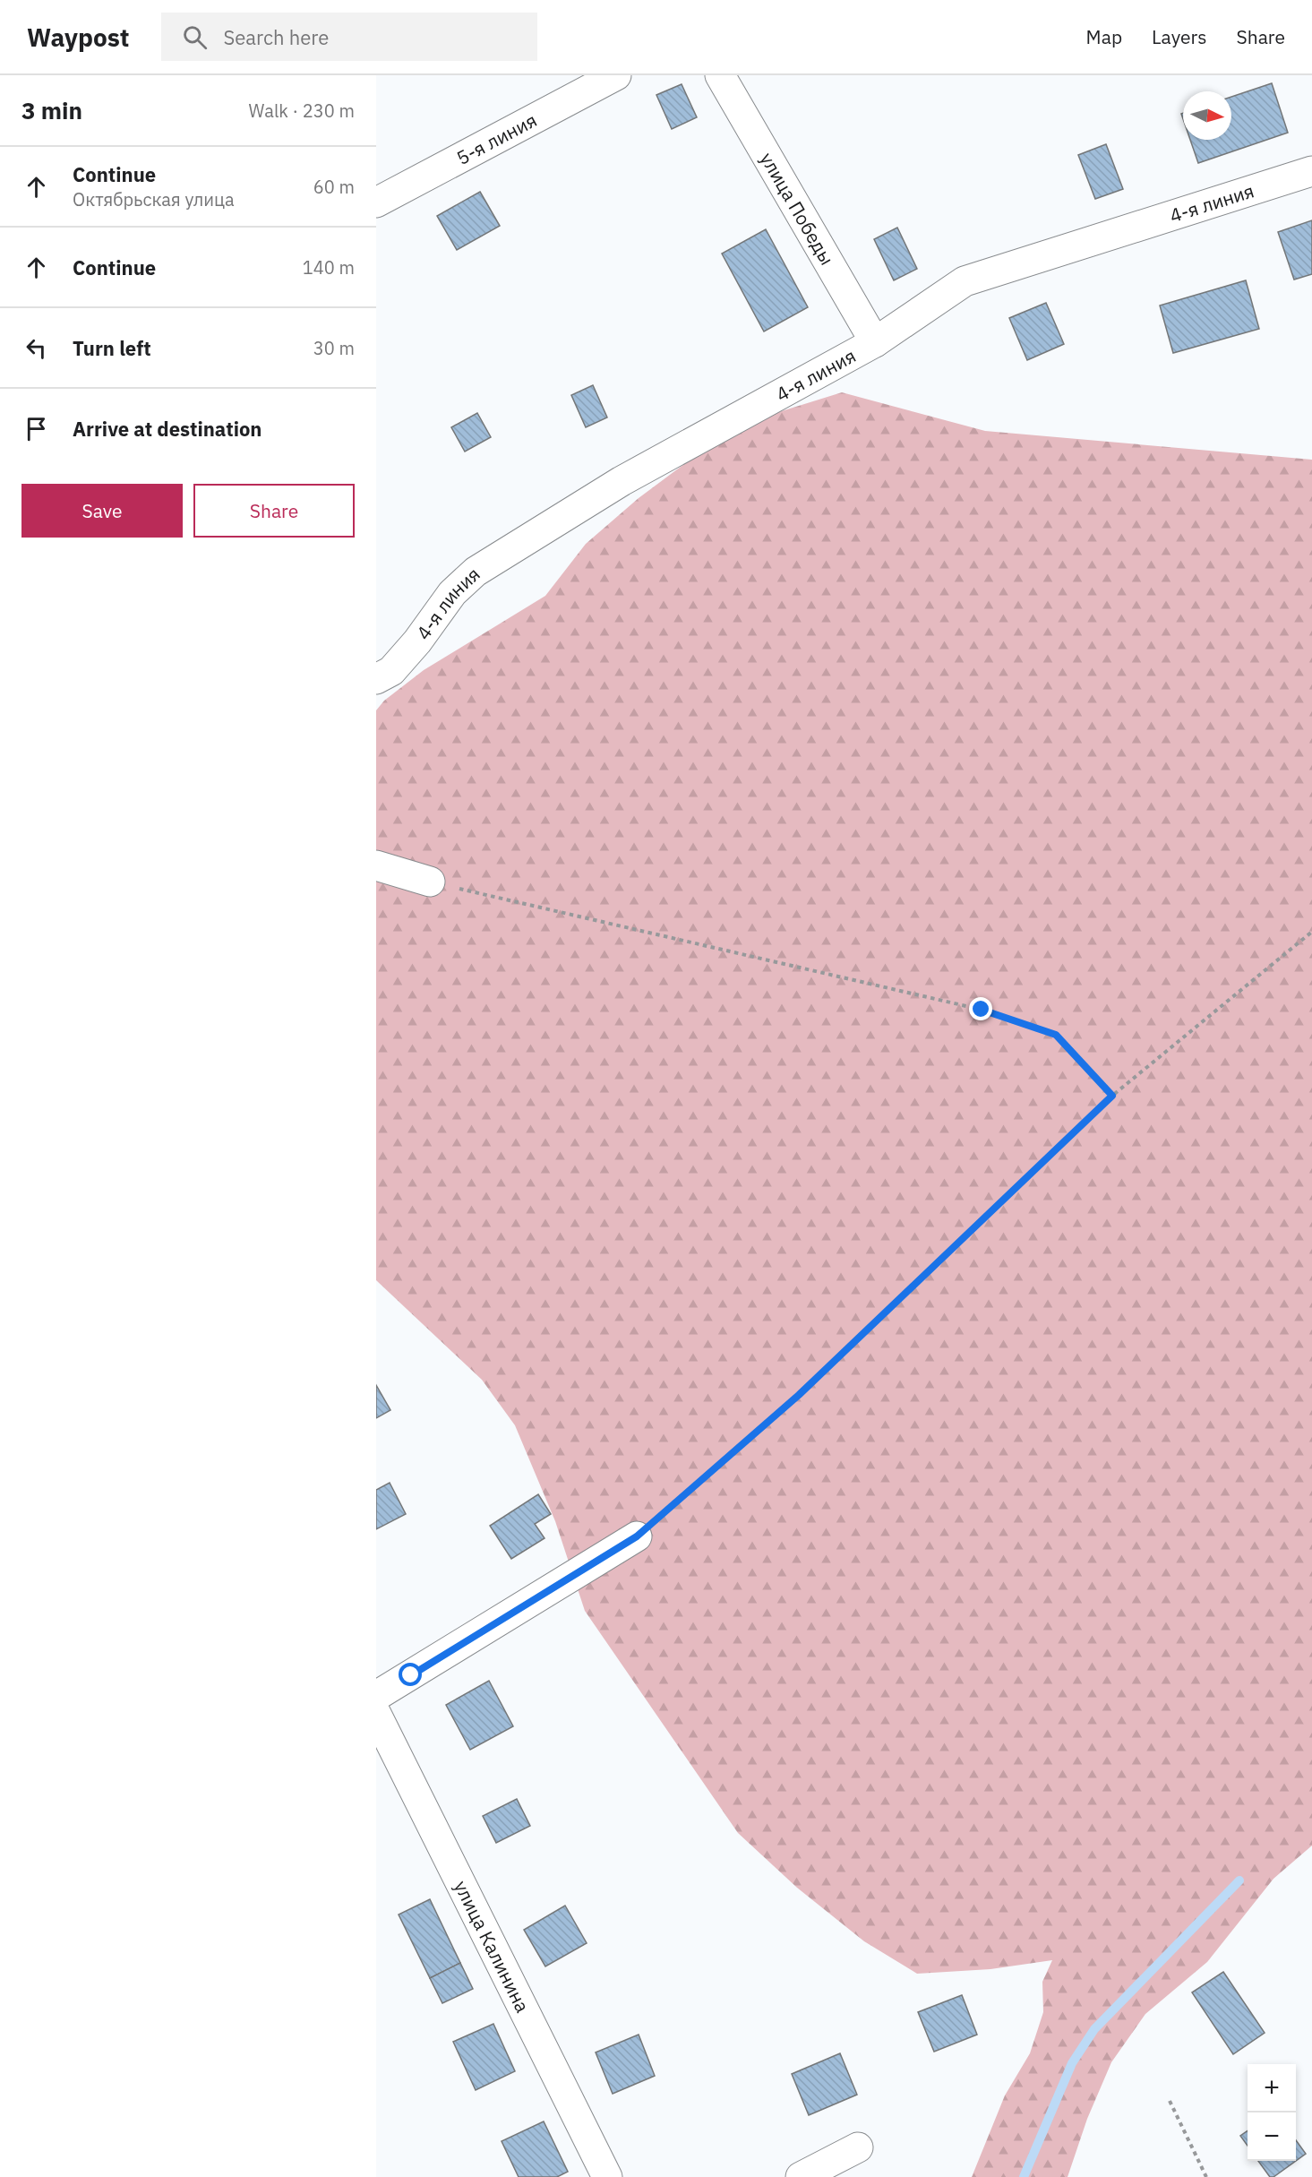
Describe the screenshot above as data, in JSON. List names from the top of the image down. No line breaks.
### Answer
{"streets":{"street":["5-я линия","4-я линия","улица Победы","улица Калинина"]},"crossings":[["4-я линия","улица Победы"]],"north":"right","page":{"header":"Waypost","search":"Search here","nav":["Map","Layers","Share"],"heading":["3 min","Walk · 230 m"],"list":[["Continue","Октябрьская улица","60 m"],["Continue","140 m"],["Turn left","30 m"],"Arrive at destination"],"buttons":["Save","Share"],"map_buttons":["+","−"]}}
